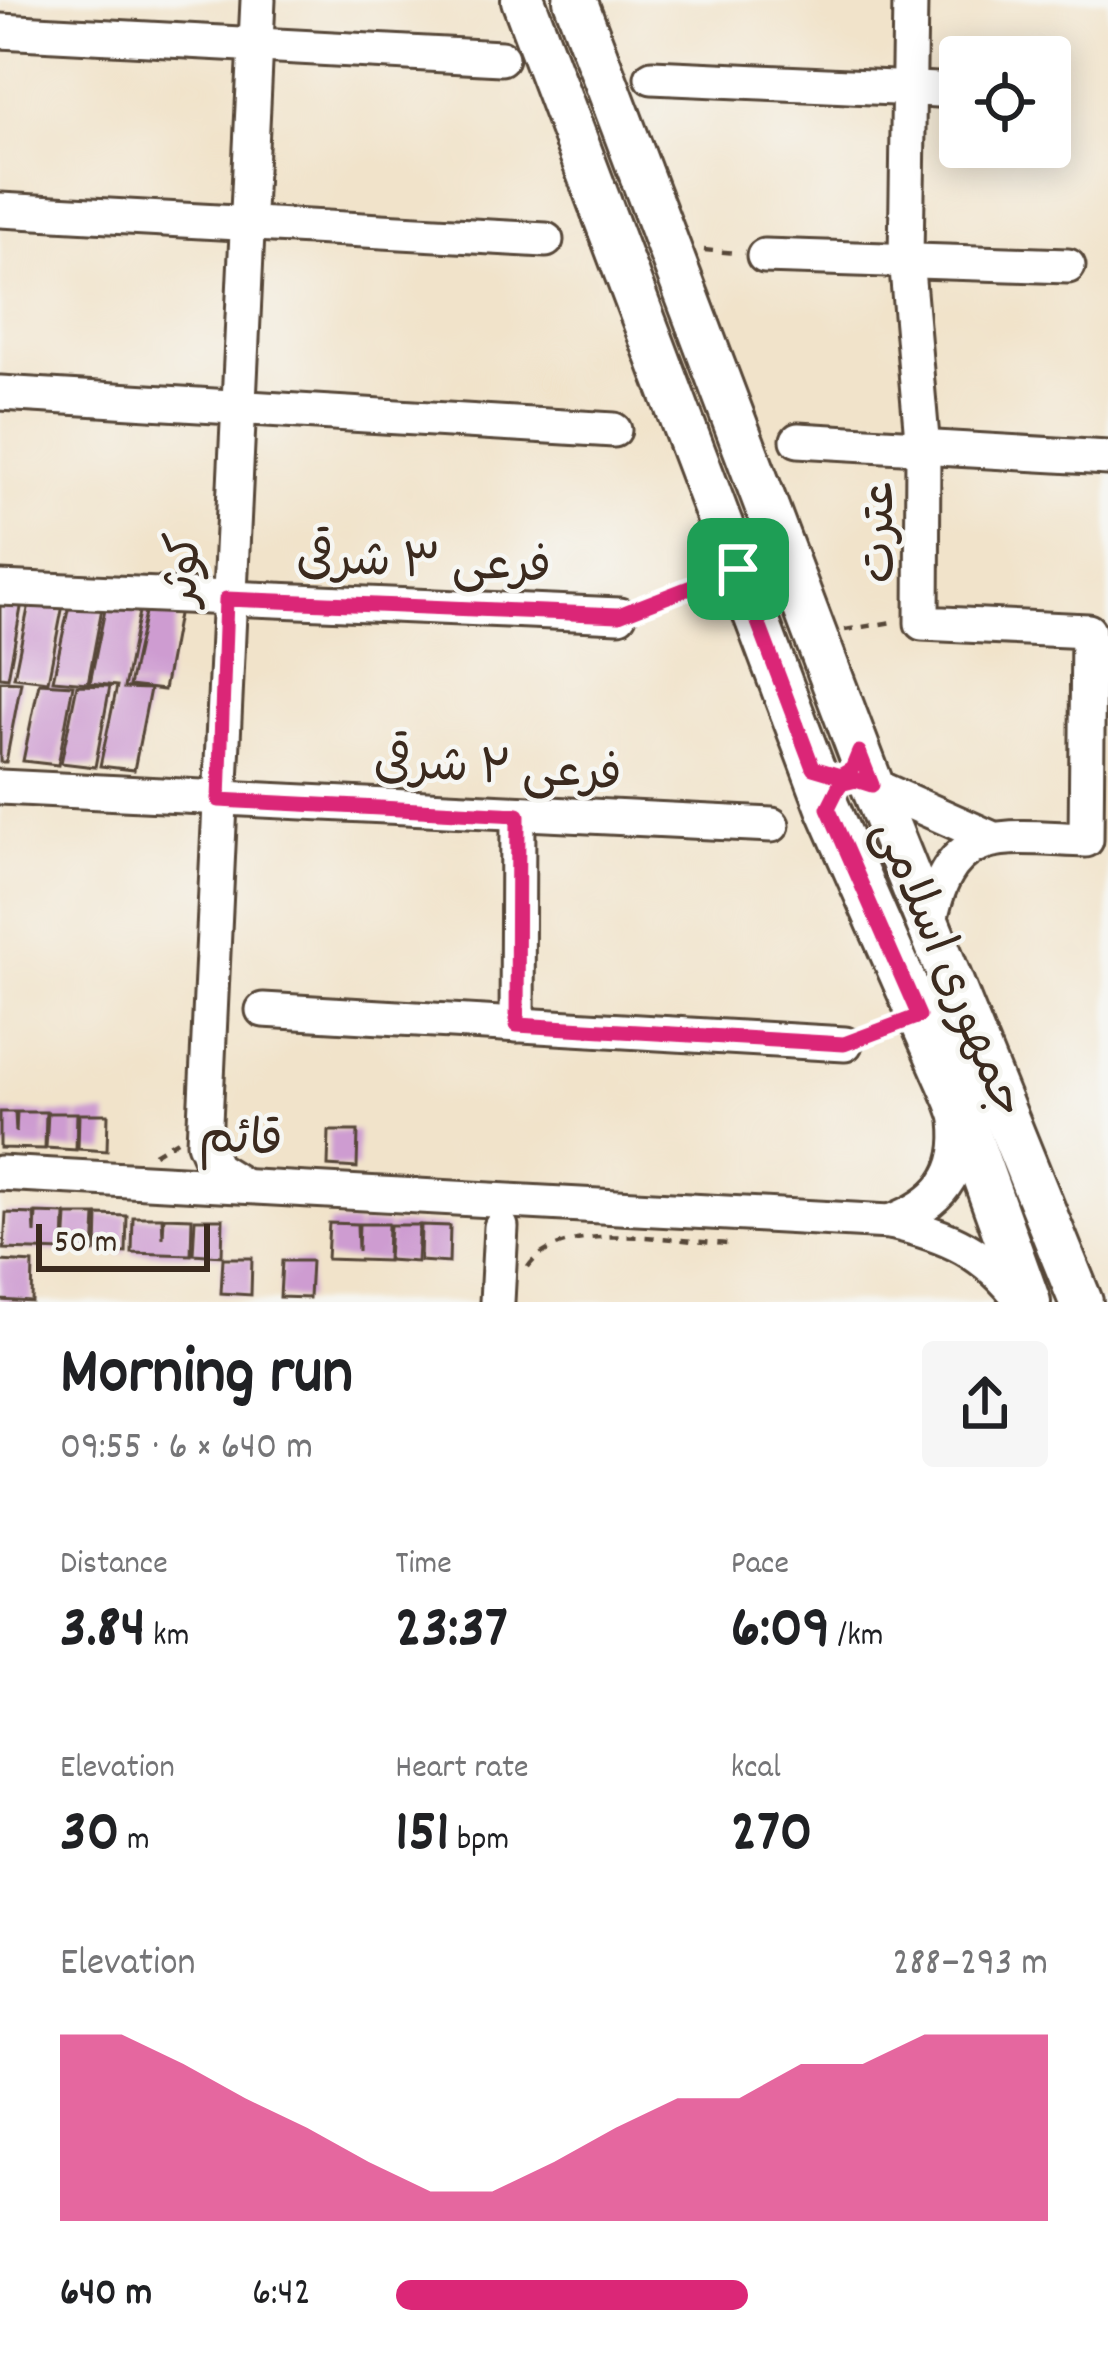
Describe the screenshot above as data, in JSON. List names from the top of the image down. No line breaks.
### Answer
{"streets":{"main road":["جمهوری اسلامی"],"street":["عترت","فرعی ۳ شرقی","کوثر","فرعی ۲ شرقی","قائم"]},"crossings":[["فرعی ۳ شرقی","کوثر"],["کوثر","فرعی ۲ شرقی"]],"scale_bar":"50 m","page":{"scale":"50 m","heading":["Morning run","09:55 · 6 × 640 m"],"stats":[["Distance","3.84 km"],["Time","23:37"],["Pace","6:09 /km"],["Elevation","30 m"],["Heart rate","151 bpm"],["kcal","270"]],"chart":["Elevation","288–293 m"],"list":[{"name":"640 m","note":"6:42"}]}}
